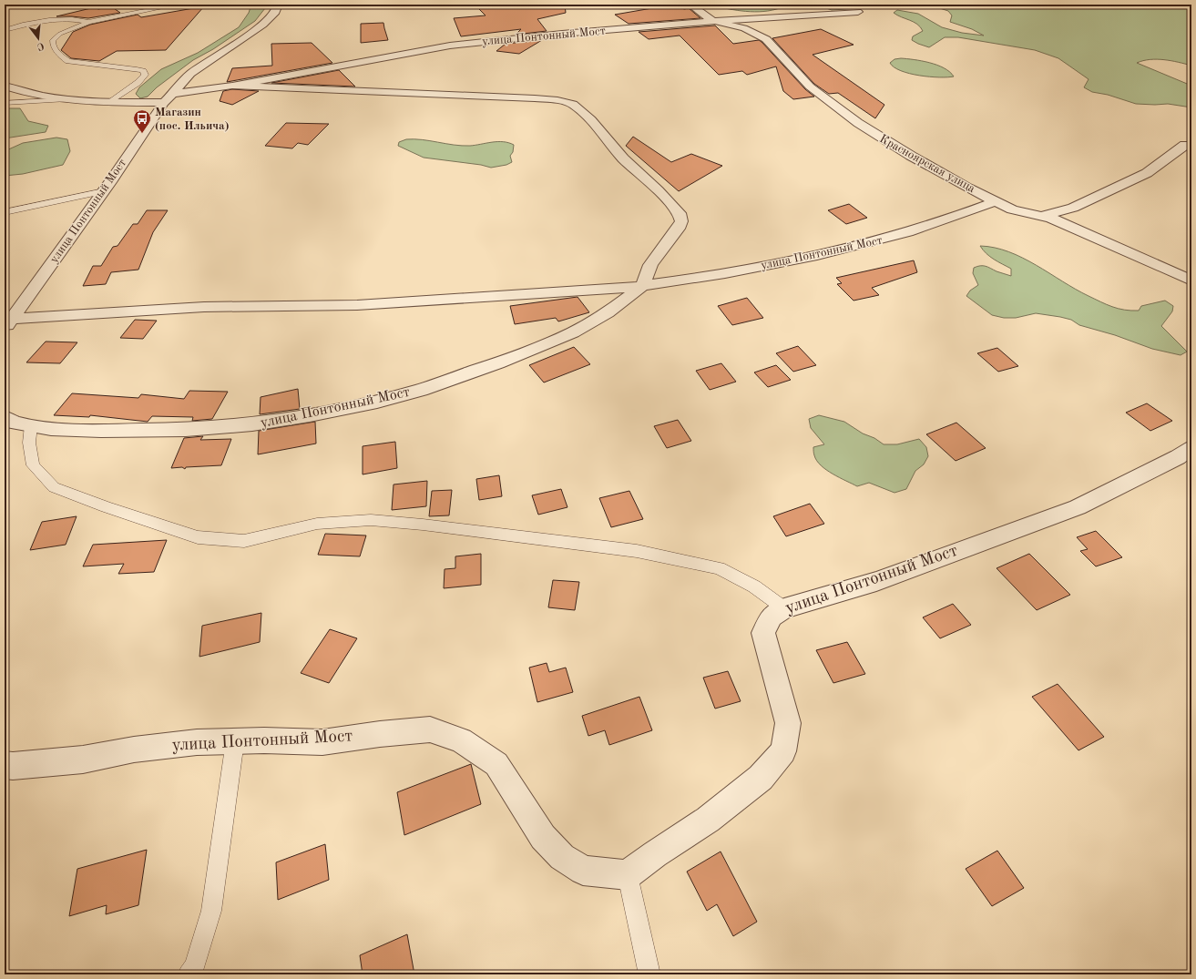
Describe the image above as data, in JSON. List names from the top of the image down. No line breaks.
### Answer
{"streets":{"street":["улица Понтонный Мост","Красноярская улица"]},"crossings":[["улица Понтонный Мост","Красноярская улица"]],"places":{"bus stop":["Магазин (пос. Ильича)"]},"north":"bottom"}
